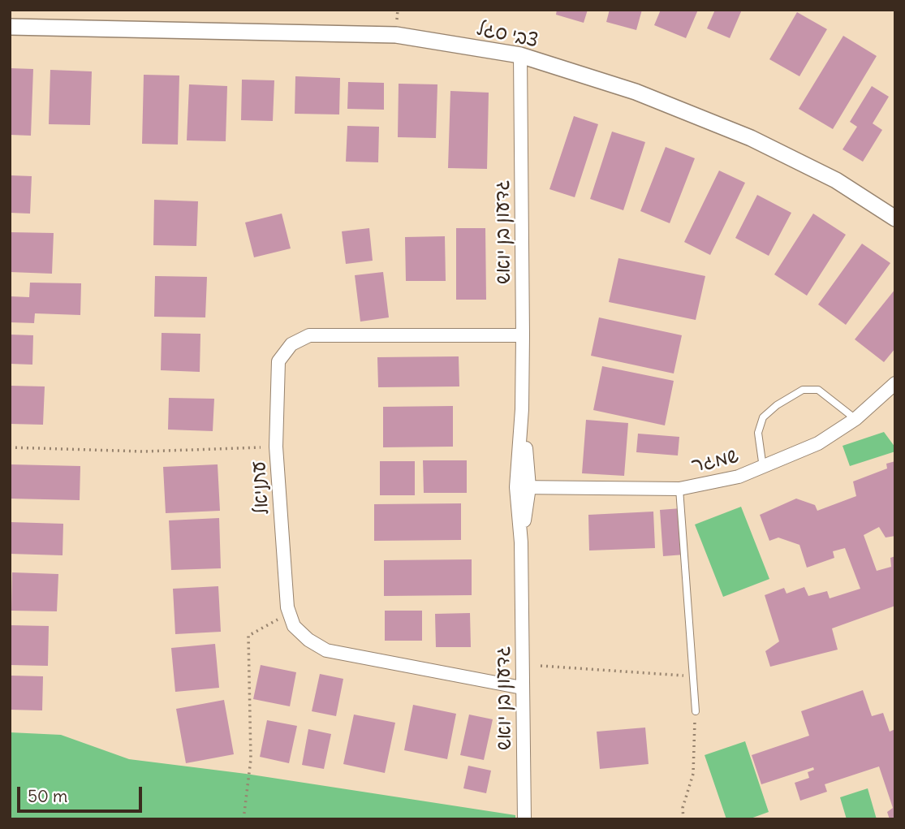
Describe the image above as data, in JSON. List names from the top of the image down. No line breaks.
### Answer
{"streets":{"street":["צבי סגל","גדעון בן יואש","שמגר","עתניאל"]},"crossings":[["צבי סגל","גדעון בן יואש"],["גדעון בן יואש","שמגר"],["גדעון בן יואש","עתניאל"]],"scale_bar":"50 m"}
